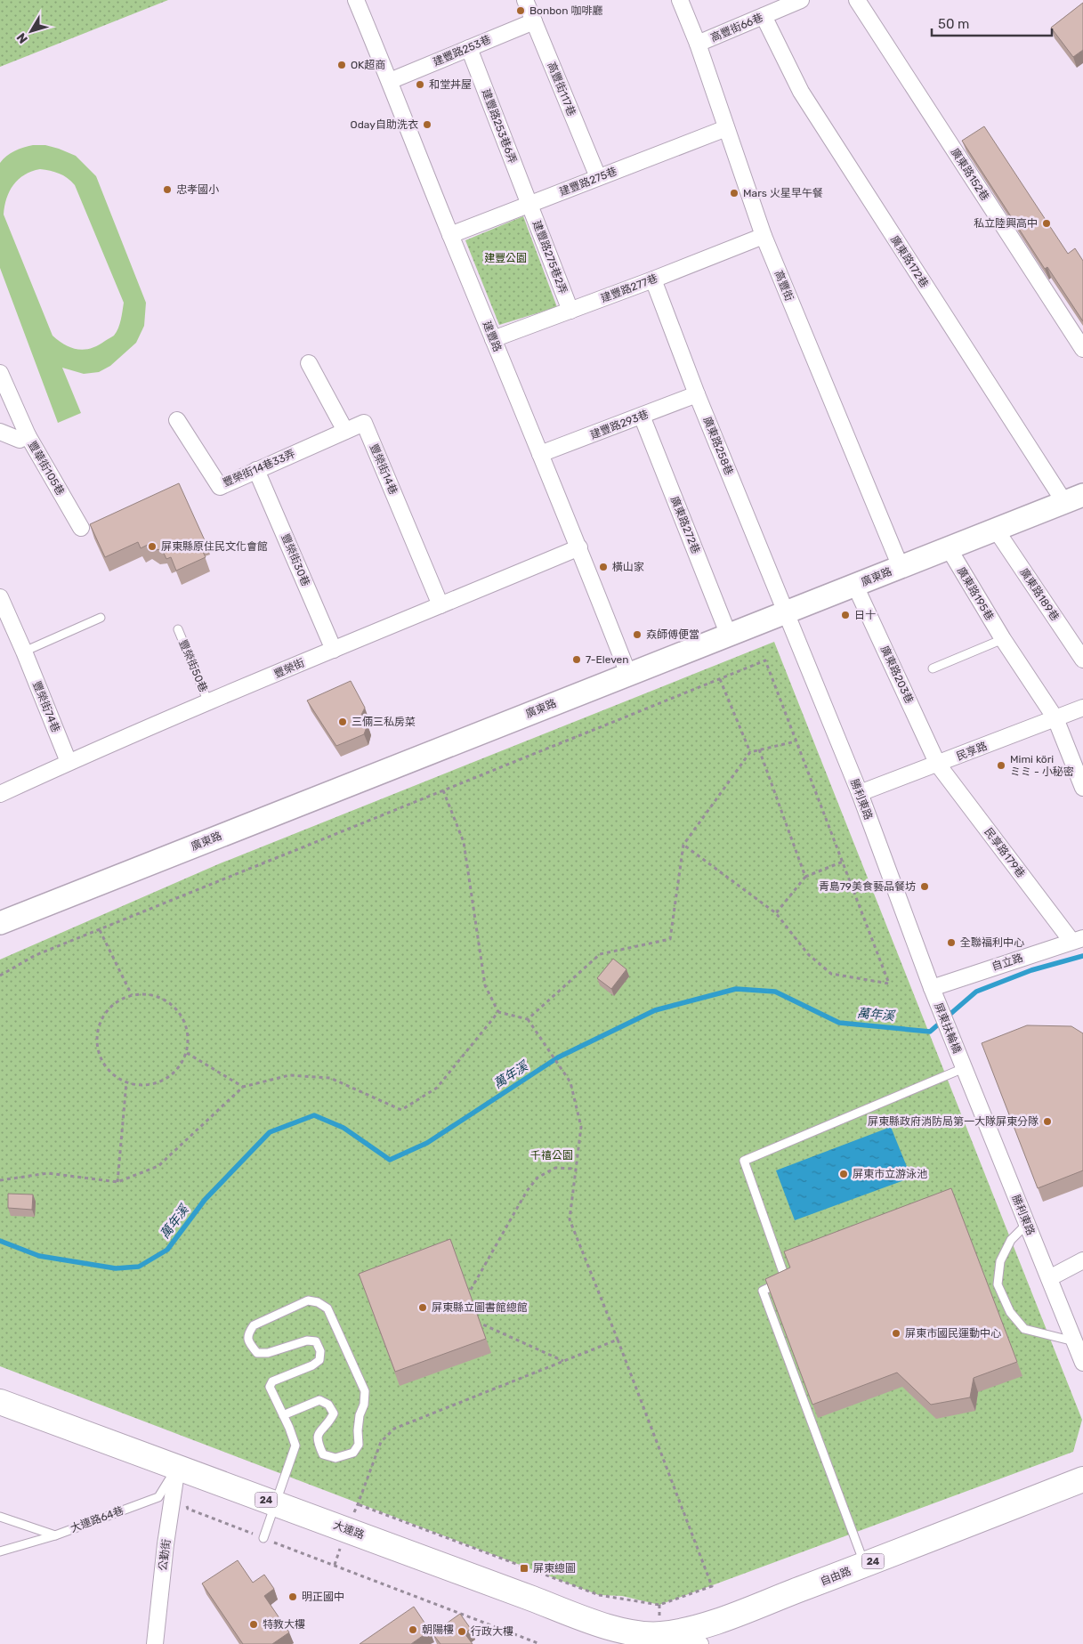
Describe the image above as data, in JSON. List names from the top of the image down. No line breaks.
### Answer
{"streets":{"main road":["24","大連路","自由路"],"street":["高豐街66巷","建豐路253巷","高豐街117巷","建豐路253巷6弄","廣東路152巷","建豐路275巷","建豐路275巷2弄","廣東路172巷","高豐街","建豐路277巷","建豐路","建豐路293巷","廣東路258巷","豐華街105巷","豐榮街14巷33弄","豐榮街14巷","廣東路272巷","豐榮街30巷","廣東路","廣東路195巷","廣東路189巷","豐榮街","廣東路203巷","豐榮街74巷","民享路","勝利東路","民享路179巷","自立路","屏東扶輪橋","公勤街"],"lane":["豐榮街50巷","大連路64巷"]},"crossings":[["高豐街66巷","廣東路172巷"],["高豐街66巷","高豐街"],["建豐路253巷","高豐街117巷"],["建豐路253巷","建豐路253巷6弄"],["建豐路253巷","建豐路"],["高豐街117巷","建豐路275巷"],["建豐路253巷6弄","建豐路275巷"],["建豐路253巷6弄","建豐路275巷2弄"],["建豐路275巷","建豐路275巷2弄"],["建豐路275巷","高豐街"],["建豐路275巷","建豐路"],["建豐路275巷2弄","建豐路277巷"],["廣東路172巷","廣東路"],["高豐街","建豐路277巷"],["高豐街","廣東路"],["建豐路277巷","建豐路"],["建豐路277巷","廣東路258巷"],["建豐路","建豐路293巷"],["建豐路","廣東路"],["建豐路","豐榮街"],["建豐路293巷","廣東路258巷"],["建豐路293巷","廣東路272巷"],["廣東路258巷","廣東路"],["廣東路258巷","勝利東路"],["豐榮街14巷33弄","豐榮街14巷"],["豐榮街14巷33弄","豐榮街30巷"],["豐榮街14巷","豐榮街"],["廣東路272巷","廣東路"],["豐榮街30巷","豐榮街"],["廣東路","廣東路195巷"],["廣東路","廣東路189巷"],["廣東路","廣東路203巷"],["廣東路","勝利東路"],["廣東路195巷","民享路"],["豐榮街50巷","豐榮街"],["豐榮街","豐榮街74巷"],["廣東路203巷","民享路"],["廣東路203巷","民享路179巷"],["民享路","勝利東路"],["民享路","民享路179巷"],["勝利東路","自立路"],["勝利東路","屏東扶輪橋"],["民享路179巷","自立路"],["自立路","屏東扶輪橋"],["大連路64巷","大連路"],["大連路64巷","公勤街"],["大連路","公勤街"],["大連路","自由路"]],"water":["萬年溪"],"parks":["建豐公園","千禧公園"],"places":{"other":["Bonbon 咖啡廳","OK超商","和堂丼屋","Oday自助洗衣","忠孝國小","Mars 火星早午餐","私立陸興高中","屏東縣原住民文化會館","橫山家","日十","𡘙師傅便當","7-Eleven","三倆三私房菜","Mimi köri ミミ - 小秘密","青島79美食藝品餐坊","全聯福利中心","屏東縣政府消防局第一大隊屏東分隊","屏東市立游泳池","屏東縣立圖書館總館","屏東市國民運動中心","明正國中","特教大樓","朝陽樓","行政大樓"],"transit":["屏東總圖"]},"scale_bar":"50 m","north":"bottom left"}
